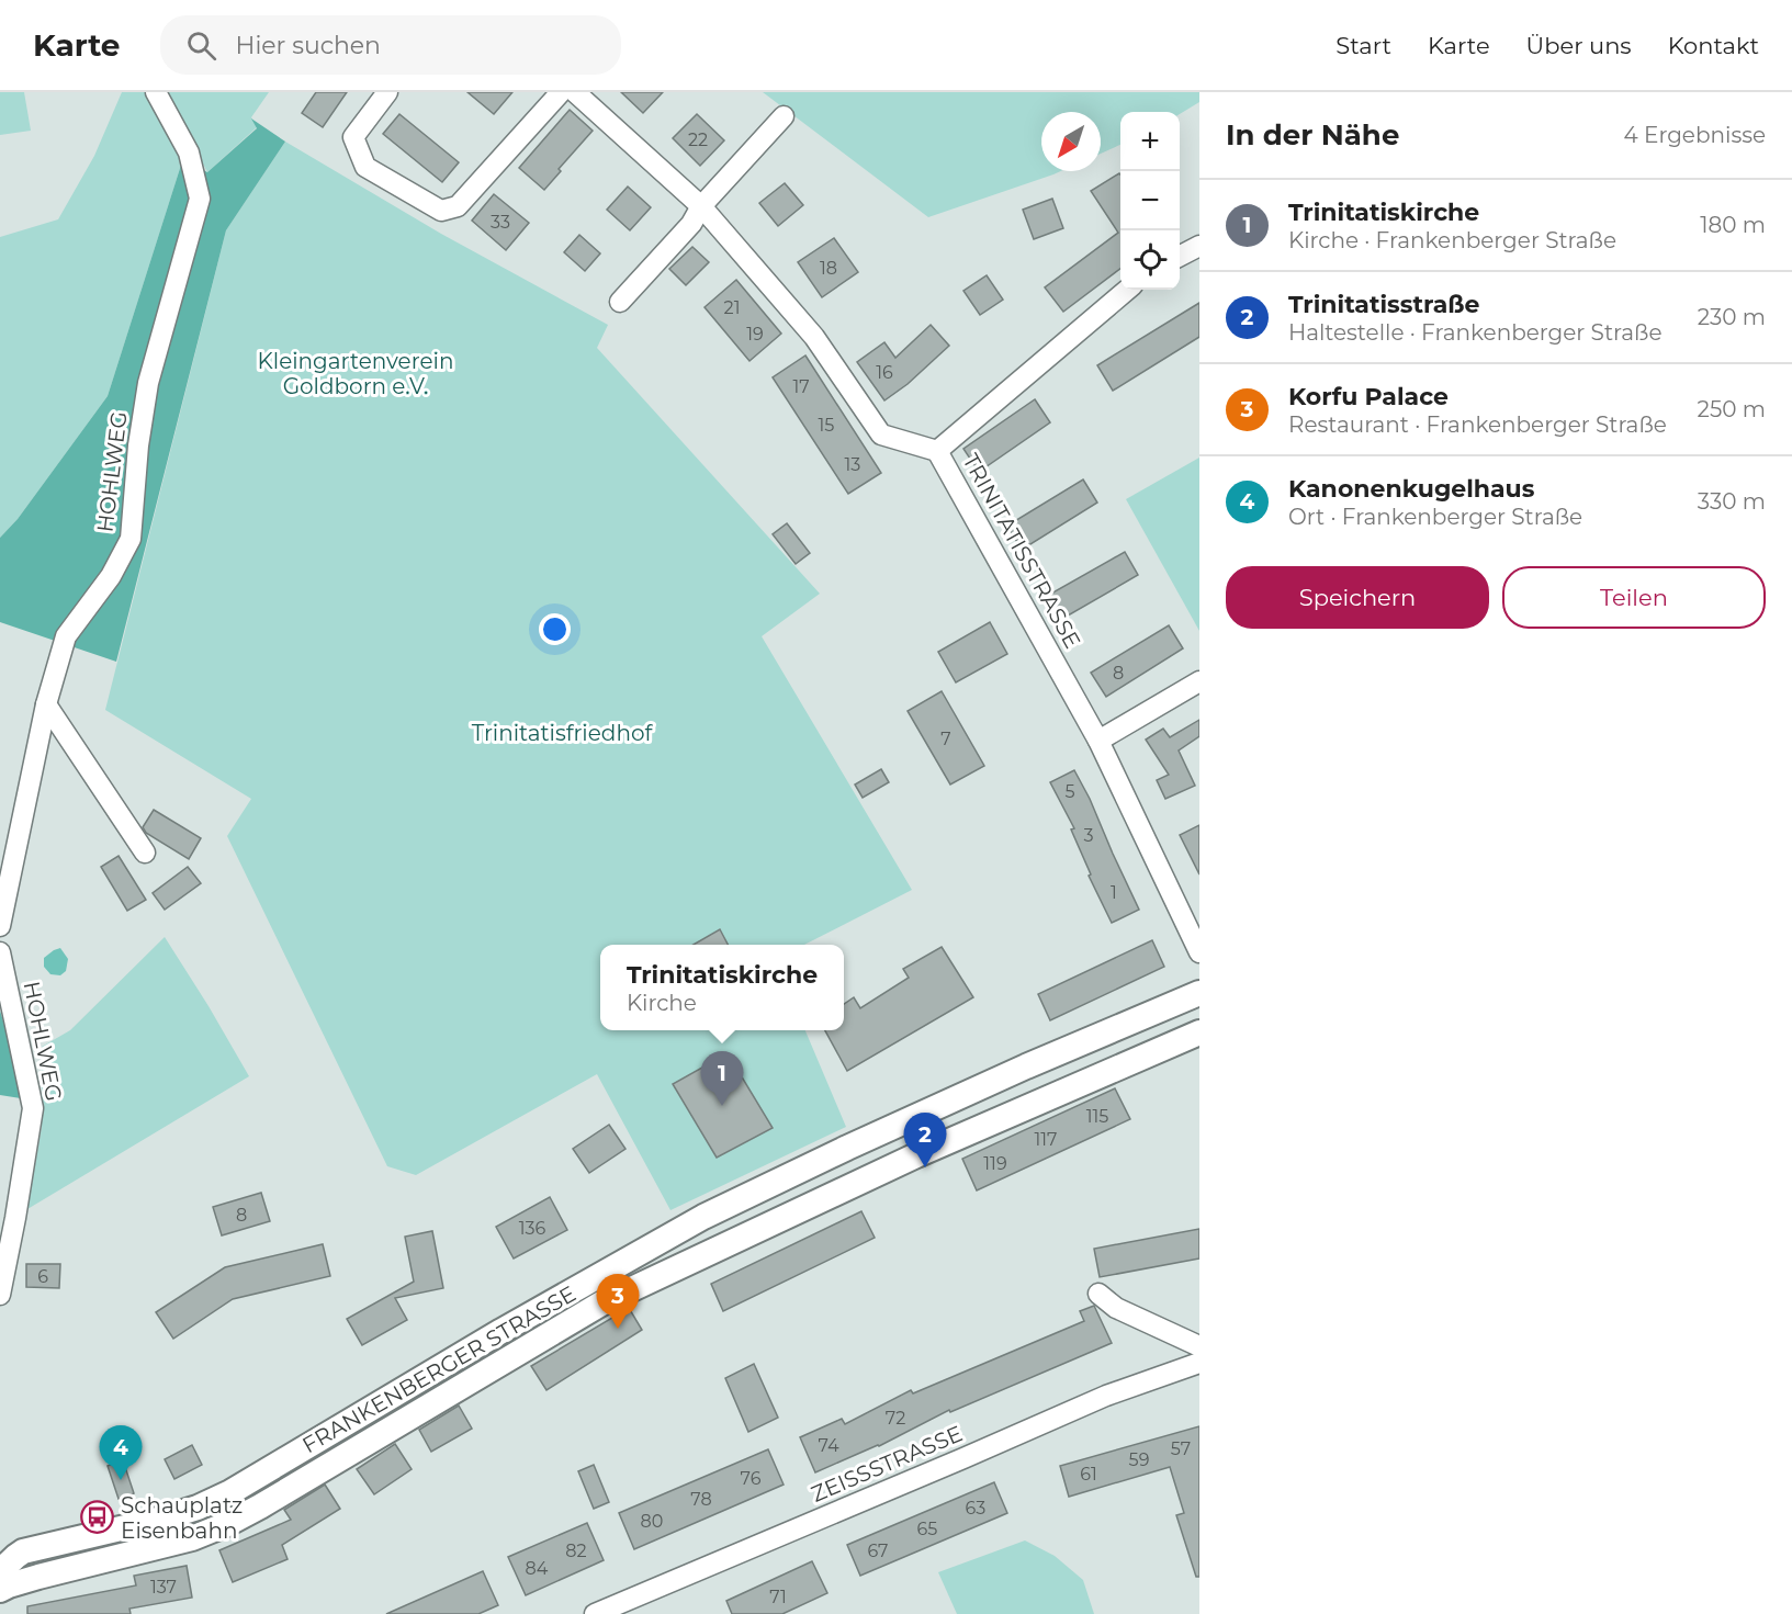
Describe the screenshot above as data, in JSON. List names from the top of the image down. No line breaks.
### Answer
{"streets":{"main road":["FRANKENBERGER STRASSE"],"street":["HOHLWEG","TRINITATISSTRASSE","ZEISSSTRASSE"]},"parks":["Kleingartenverein Goldborn e.V.","Trinitatisfriedhof"],"places":{"bus stop":["Schauplatz Eisenbahn"]},"house_numbers":["22","33","18","21","19","16","17","15","13","8","7","5","3","1","115","117","119","8","136","6","72","74","57","59","61","76","78","63","80","65","82","67","84","137","71"],"north":"bottom left","page":{"header":"Karte","search":"Hier suchen","nav":["Start","Karte","Über uns","Kontakt"],"heading":["In der Nähe","4 Ergebnisse"],"map_buttons":["+","−"],"list":[{"mark":"1","name":"Trinitatiskirche","note":"Kirche · Frankenberger Straße","value":"180 m"},{"mark":"2","name":"Trinitatisstraße","note":"Haltestelle · Frankenberger Straße","value":"230 m"},{"mark":"3","name":"Korfu Palace","note":"Restaurant · Frankenberger Straße","value":"250 m"},{"mark":"4","name":"Kanonenkugelhaus","note":"Ort · Frankenberger Straße","value":"330 m"}],"buttons":["Speichern","Teilen"],"popup":["Trinitatiskirche","Kirche"],"pins":["1","2","3","4"]}}
